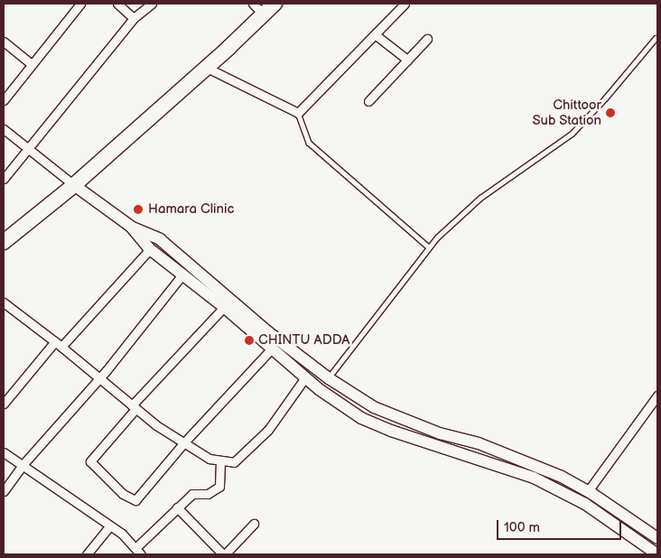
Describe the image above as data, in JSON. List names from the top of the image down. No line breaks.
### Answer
{"places":["Chittoor Sub Station","Hamara Clinic","CHINTU ADDA"],"scale_bar":"100 m"}
